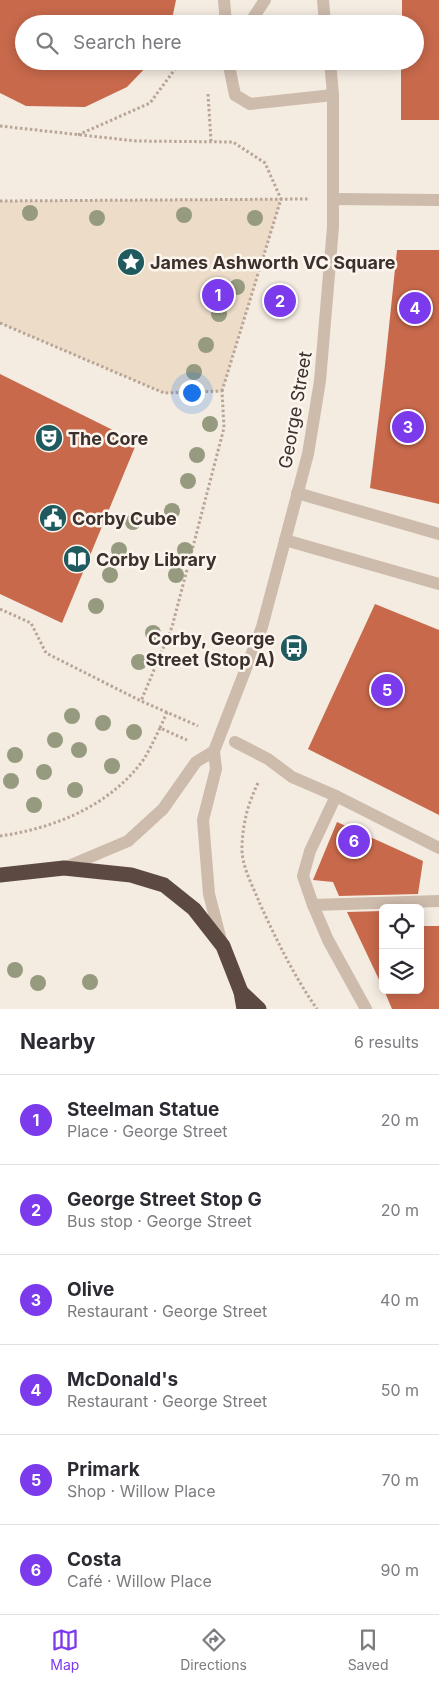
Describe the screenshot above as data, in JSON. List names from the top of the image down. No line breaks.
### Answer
{"streets":{"street":["George Street"]},"places":{"place":["James Ashworth VC Square"],"theatre":["The Core"],"public building":["Corby Cube"],"library":["Corby Library"],"bus stop":["Corby, George Street (Stop A)"]},"page":{"search":"Search here","pins":["1","2","4","3","5","6"],"heading":["Nearby","6 results"],"list":[{"mark":"1","name":"Steelman Statue","note":"Place · George Street","value":"20 m"},{"mark":"2","name":"George Street Stop G","note":"Bus stop · George Street","value":"20 m"},{"mark":"3","name":"Olive","note":"Restaurant · George Street","value":"40 m"},{"mark":"4","name":"McDonald's","note":"Restaurant · George Street","value":"50 m"},{"mark":"5","name":"Primark","note":"Shop · Willow Place","value":"70 m"},{"mark":"6","name":"Costa","note":"Café · Willow Place","value":"90 m"}],"nav":["Map","Directions","Saved"]}}
